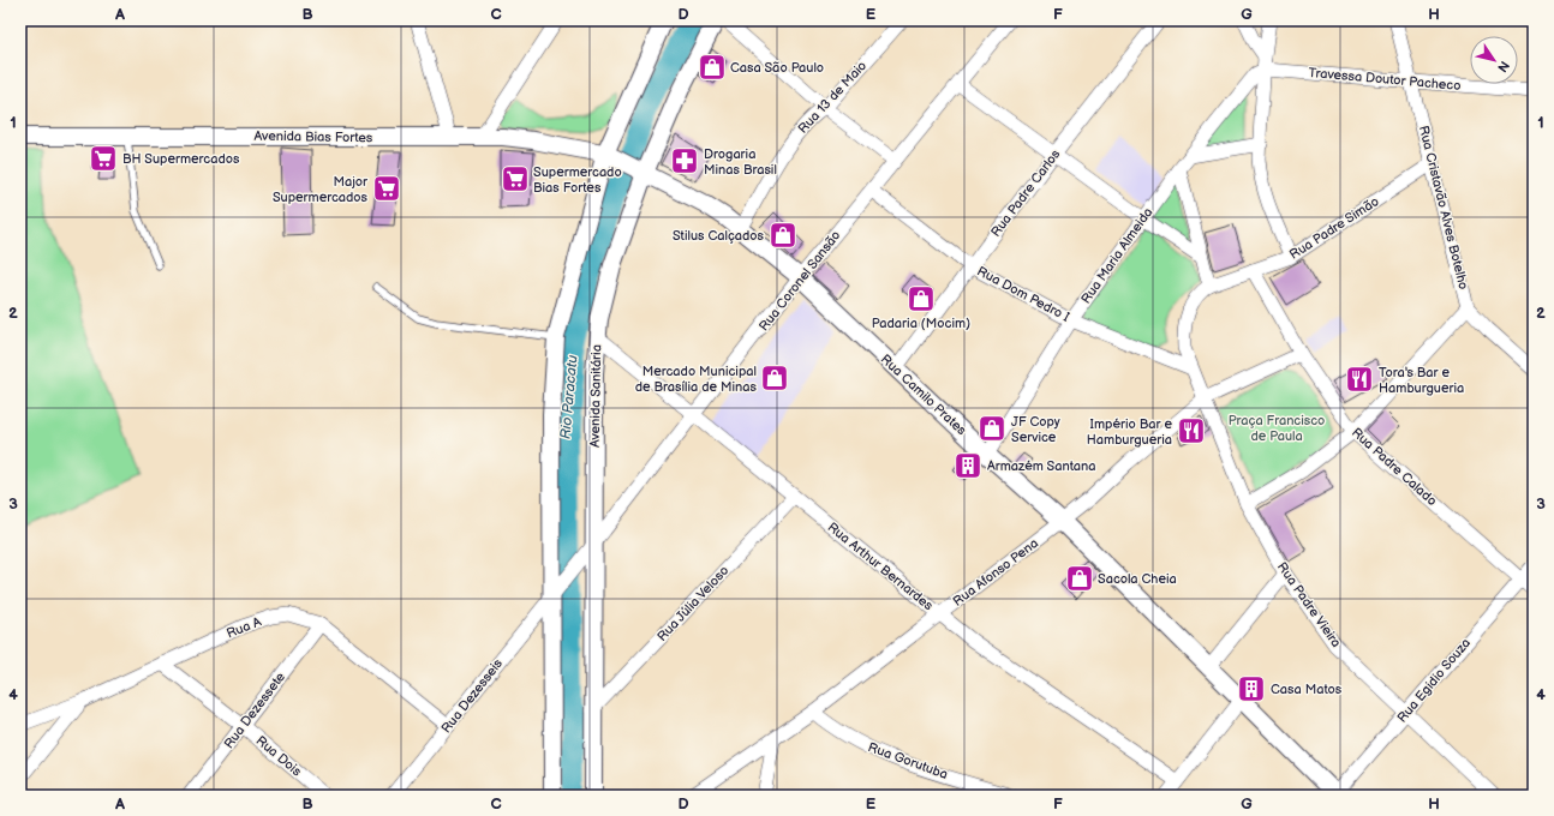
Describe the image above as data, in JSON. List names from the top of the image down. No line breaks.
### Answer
{"streets":{"street":["Travessa Doutor Pacheco","Rua 13 de Maio","Avenida Bias Fortes","Rua Padre Carlos","Rua Cristavão Alves Botelho","Rua Padre Simão","Rua Maria Almeida","Rua Coronel Sansão","Rua Dom Pedro I","Rua Camilo Prates","Avenida Sanitária","Rua Padre Calado","Rua Arthur Bernardes","Rua Afonso Pena","Rua Júlia Veloso","Rua Padre Vieira","Rua A","Rua Egidio Souza","Rua Dezesseis","Rua Dezessete","Rua Dois","Rua Gorutuba"]},"crossings":[["Travessa Doutor Pacheco","Rua Cristavão Alves Botelho"],["Travessa Doutor Pacheco","Rua Maria Almeida"],["Rua 13 de Maio","Rua Camilo Prates"],["Avenida Bias Fortes","Rua Camilo Prates"],["Rua Padre Carlos","Rua Dom Pedro I"],["Rua Padre Carlos","Rua Camilo Prates"],["Rua Cristavão Alves Botelho","Rua Padre Simão"],["Rua Padre Simão","Rua Dom Pedro I"],["Rua Padre Simão","Rua Padre Calado"],["Rua Padre Simão","Rua Padre Vieira"],["Rua Maria Almeida","Rua Dom Pedro I"],["Rua Maria Almeida","Rua Camilo Prates"],["Rua Coronel Sansão","Rua Dom Pedro I"],["Rua Coronel Sansão","Rua Camilo Prates"],["Rua Coronel Sansão","Avenida Sanitária"],["Rua Coronel Sansão","Rua Arthur Bernardes"],["Rua Coronel Sansão","Rua Dezesseis"],["Rua Dom Pedro I","Rua Padre Vieira"],["Rua Camilo Prates","Avenida Sanitária"],["Rua Camilo Prates","Rua Afonso Pena"],["Rua Camilo Prates","Rua Egidio Souza"],["Avenida Sanitária","Rua Arthur Bernardes"],["Avenida Sanitária","Rua Júlia Veloso"],["Avenida Sanitária","Rua Dezesseis"],["Rua Padre Calado","Rua Afonso Pena"],["Rua Padre Calado","Rua Egidio Souza"],["Rua Arthur Bernardes","Rua Afonso Pena"],["Rua Arthur Bernardes","Rua Júlia Veloso"],["Rua Afonso Pena","Rua Padre Vieira"],["Rua Afonso Pena","Rua Gorutuba"],["Rua Padre Vieira","Rua Egidio Souza"],["Rua A","Rua Dezesseis"],["Rua A","Rua Dezessete"],["Rua A","Rua Dois"],["Rua Dezessete","Rua Dois"]],"water":["Rio Paracatu"],"parks":["Praça Francisco de Paula"],"places":{"shop":["Casa São Paulo","Stilus Calçados","Padaria (Mocim)","Mercado Municipal de Brasília de Minas","JF Copy Service","Sacola Cheia"],"supermarket":["BH Supermercados","Supermercado Bias Fortes","Major Supermercados"],"pharmacy":["Drogaria Minas Brasil"],"restaurant":["Tora's Bar e Hamburgueria","Império Bar e Hamburgueria"],"building":["Armazém Santana","Casa Matos"]},"north":"bottom right","grid":{"columns":["A","B","C","D","E","F","G","H"],"rows":["1","2","3","4"]}}
